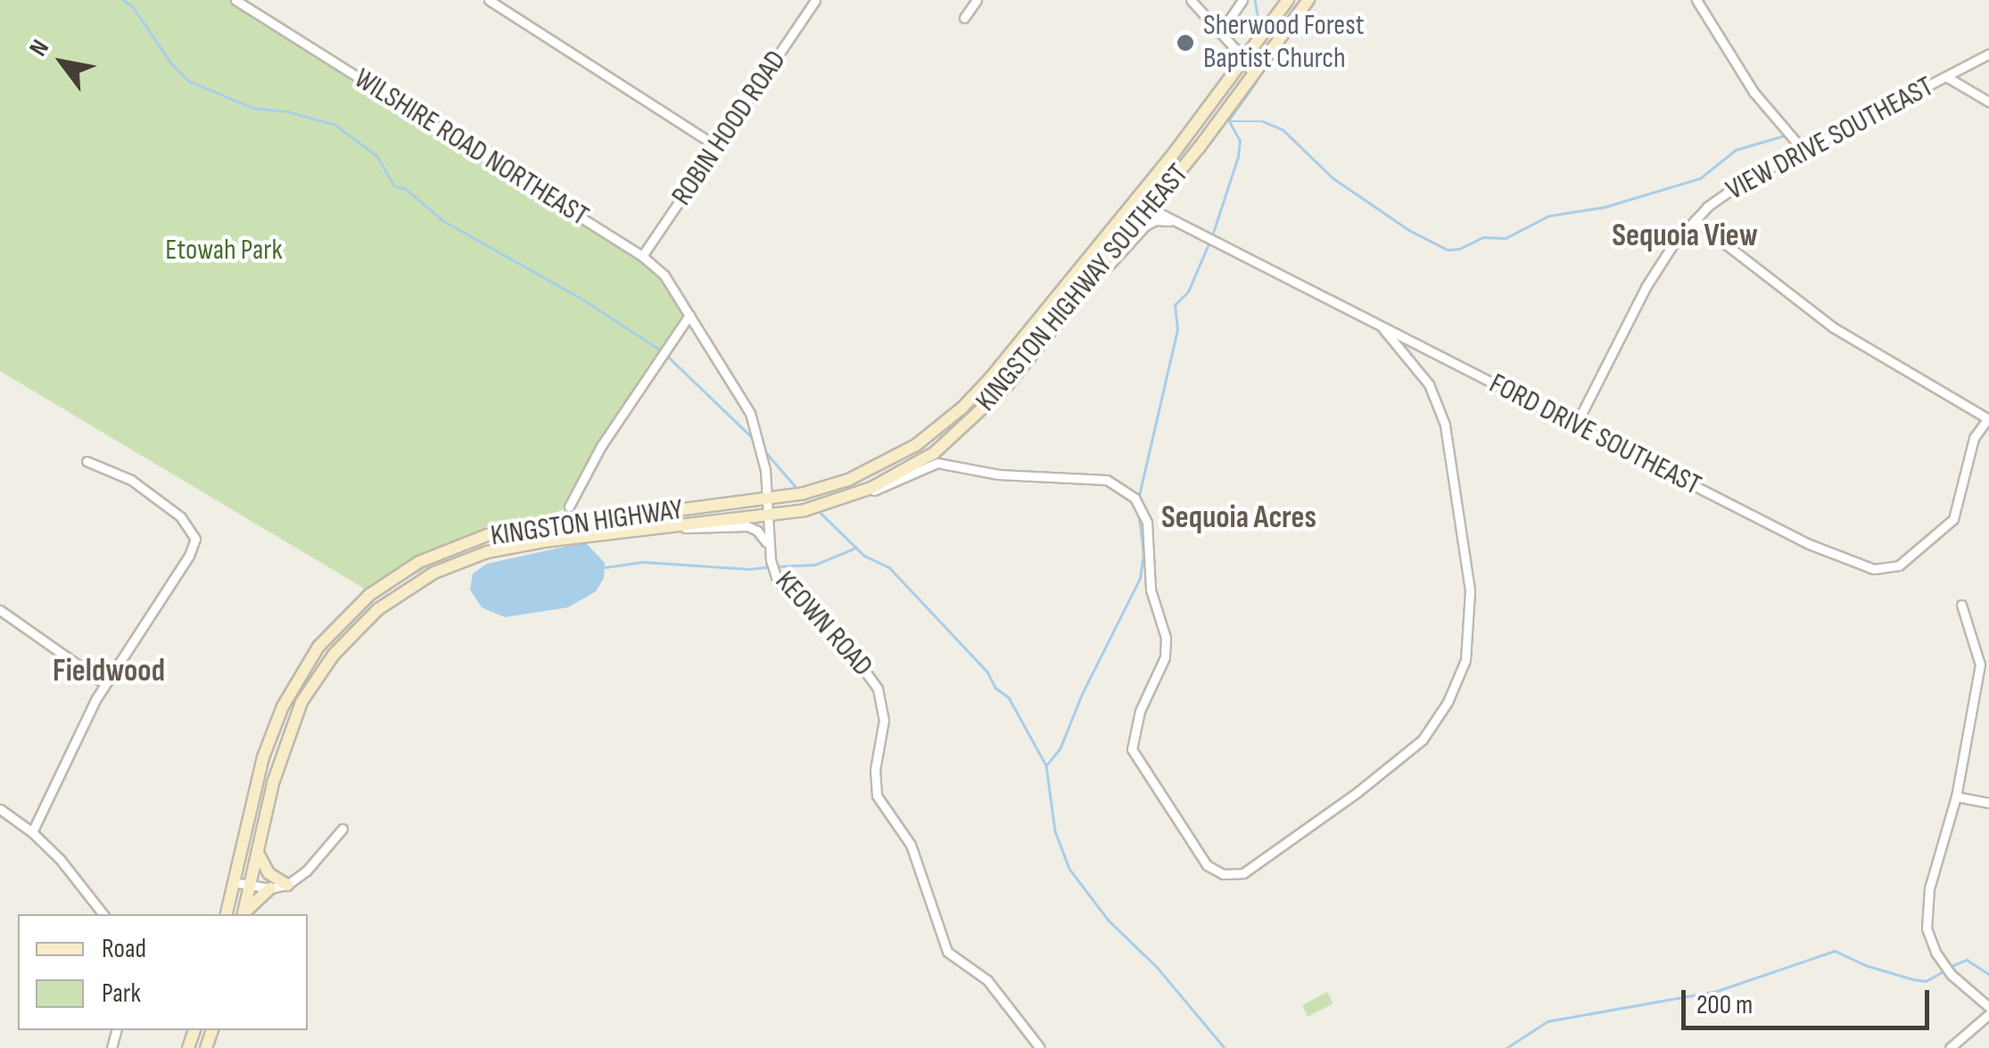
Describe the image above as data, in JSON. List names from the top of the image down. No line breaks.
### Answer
{"streets":{"main road":["KINGSTON HIGHWAY SOUTHEAST","KINGSTON HIGHWAY"],"street":["ROBIN HOOD ROAD","VIEW DRIVE SOUTHEAST","WILSHIRE ROAD NORTHEAST","FORD DRIVE SOUTHEAST","KEOWN ROAD"]},"crossings":[["ROBIN HOOD ROAD","WILSHIRE ROAD NORTHEAST"],["VIEW DRIVE SOUTHEAST","FORD DRIVE SOUTHEAST"],["WILSHIRE ROAD NORTHEAST","KINGSTON HIGHWAY"],["WILSHIRE ROAD NORTHEAST","KEOWN ROAD"],["KINGSTON HIGHWAY SOUTHEAST","FORD DRIVE SOUTHEAST"],["KINGSTON HIGHWAY SOUTHEAST","KINGSTON HIGHWAY"],["FORD DRIVE SOUTHEAST","KINGSTON HIGHWAY"],["KINGSTON HIGHWAY","KEOWN ROAD"]],"districts":["Sequoia View","Sequoia Acres","Fieldwood"],"parks":["Etowah Park"],"places":["Sherwood Forest Baptist Church"],"legend":["Road","Park"],"scale_bar":"200 m","north":"top left"}
